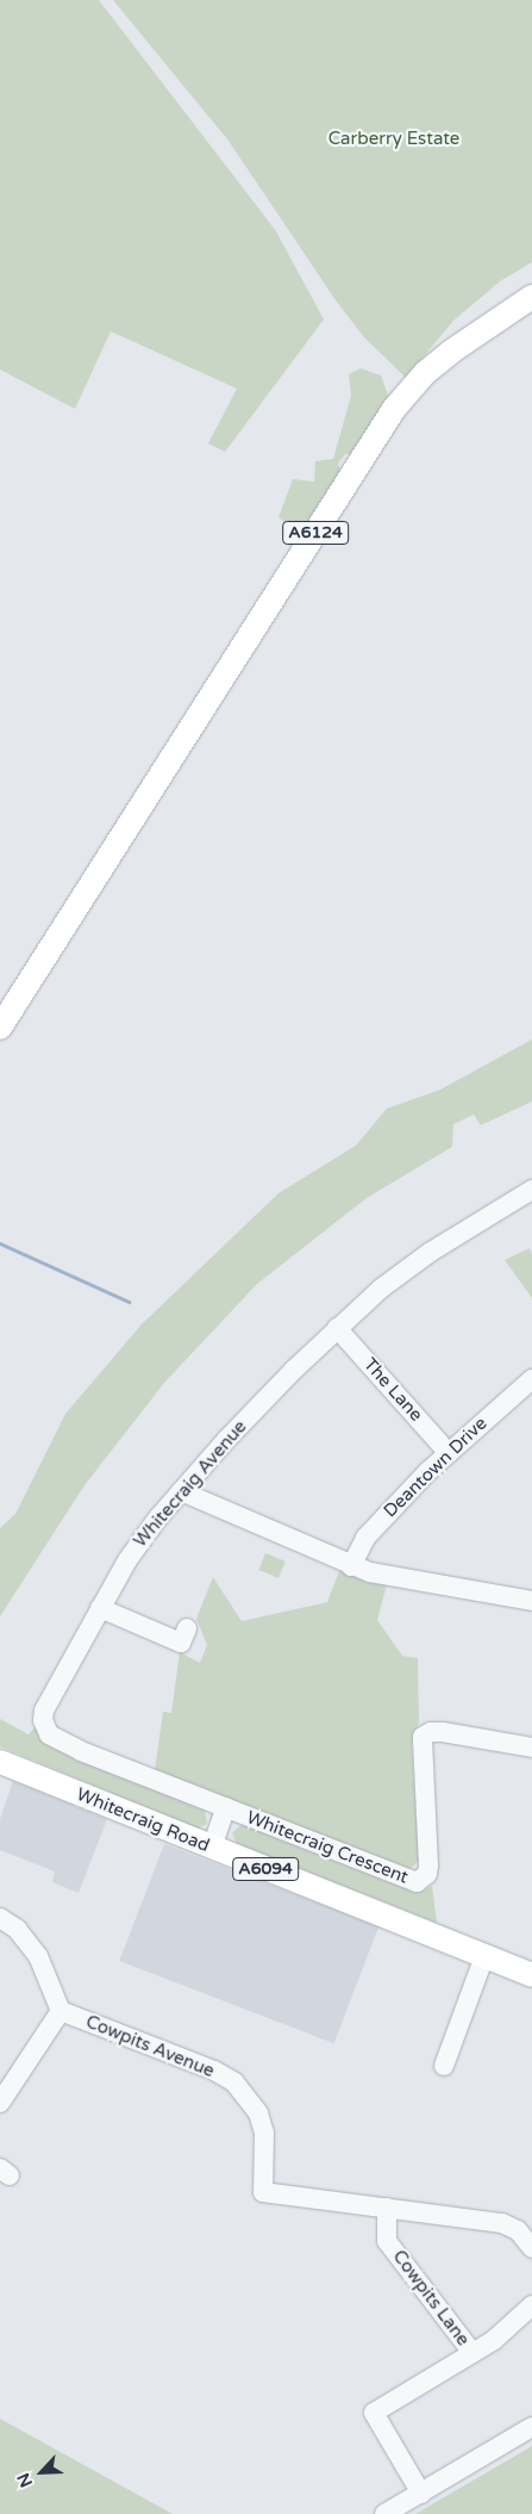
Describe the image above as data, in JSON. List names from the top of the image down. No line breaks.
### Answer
{"streets":{"main road":["A6124","Whitecraig Road","A6094"],"street":["The Lane","Deantown Drive","Whitecraig Avenue","Whitecraig Crescent","Cowpits Avenue","Cowpits Lane"]},"crossings":[["The Lane","Deantown Drive"],["The Lane","Whitecraig Avenue"],["Whitecraig Avenue","Whitecraig Crescent"],["Cowpits Avenue","Cowpits Lane"]],"parks":["Carberry Estate"],"north":"bottom left"}
